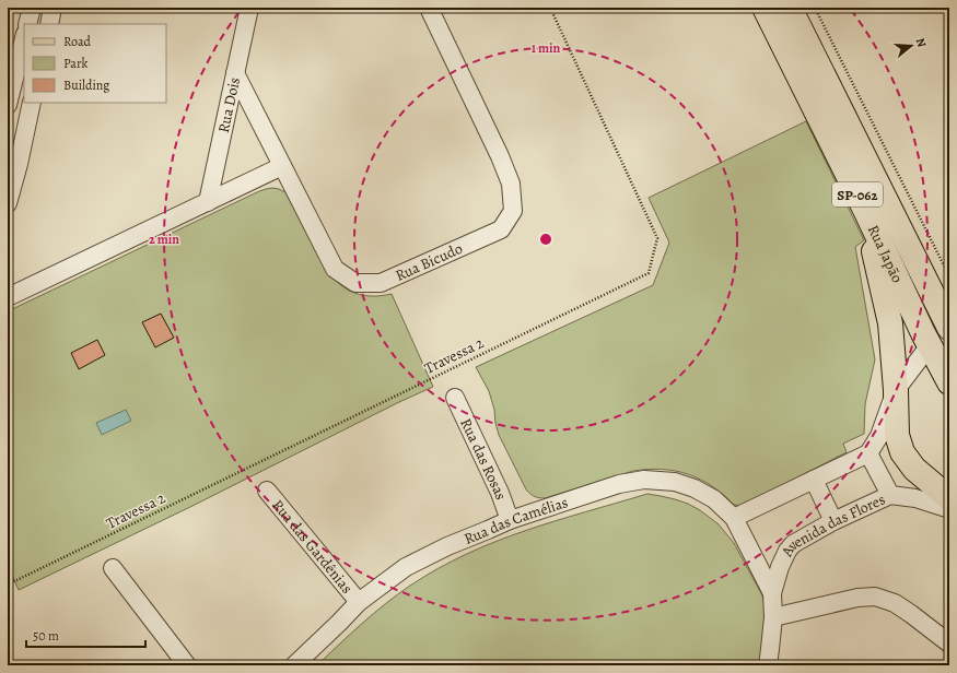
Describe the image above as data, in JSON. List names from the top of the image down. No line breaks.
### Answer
{"streets":{"main road":["SP-062","Rua Japão"],"street":["Rua Dois","Rua Bicudo","Rua das Rosas","Rua das Camélias","Avenida das Flores","Rua das Gardênias"],"path":["Travessa 2"]},"crossings":[["Rua Dois","Rua Bicudo"],["Rua das Rosas","Rua das Camélias"],["Rua das Camélias","Avenida das Flores"],["Rua das Camélias","Rua das Gardênias"]],"legend":["Road","Park","Building"],"scale_bar":"50 m","north":"right","rings":["1 min","2 min"]}
